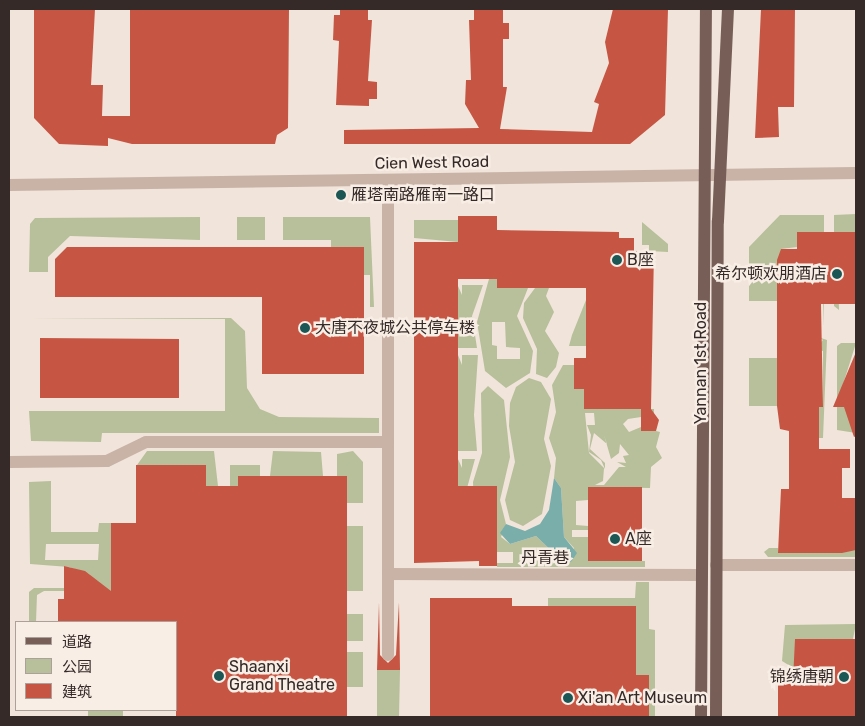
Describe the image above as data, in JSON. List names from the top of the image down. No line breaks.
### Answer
{"streets":{"main road":["Yannan 1st Road"],"street":["Cien West Road","丹青巷"]},"crossings":[["Cien West Road","Yannan 1st Road"],["Yannan 1st Road","丹青巷"]],"places":["雁塔南路雁南一路口","B座","希尔顿欢朋酒店","大唐不夜城公共停车楼","A座","Shaanxi Grand Theatre","锦绣唐朝","Xi'an Art Museum"],"legend":["道路","公园","建筑"]}
